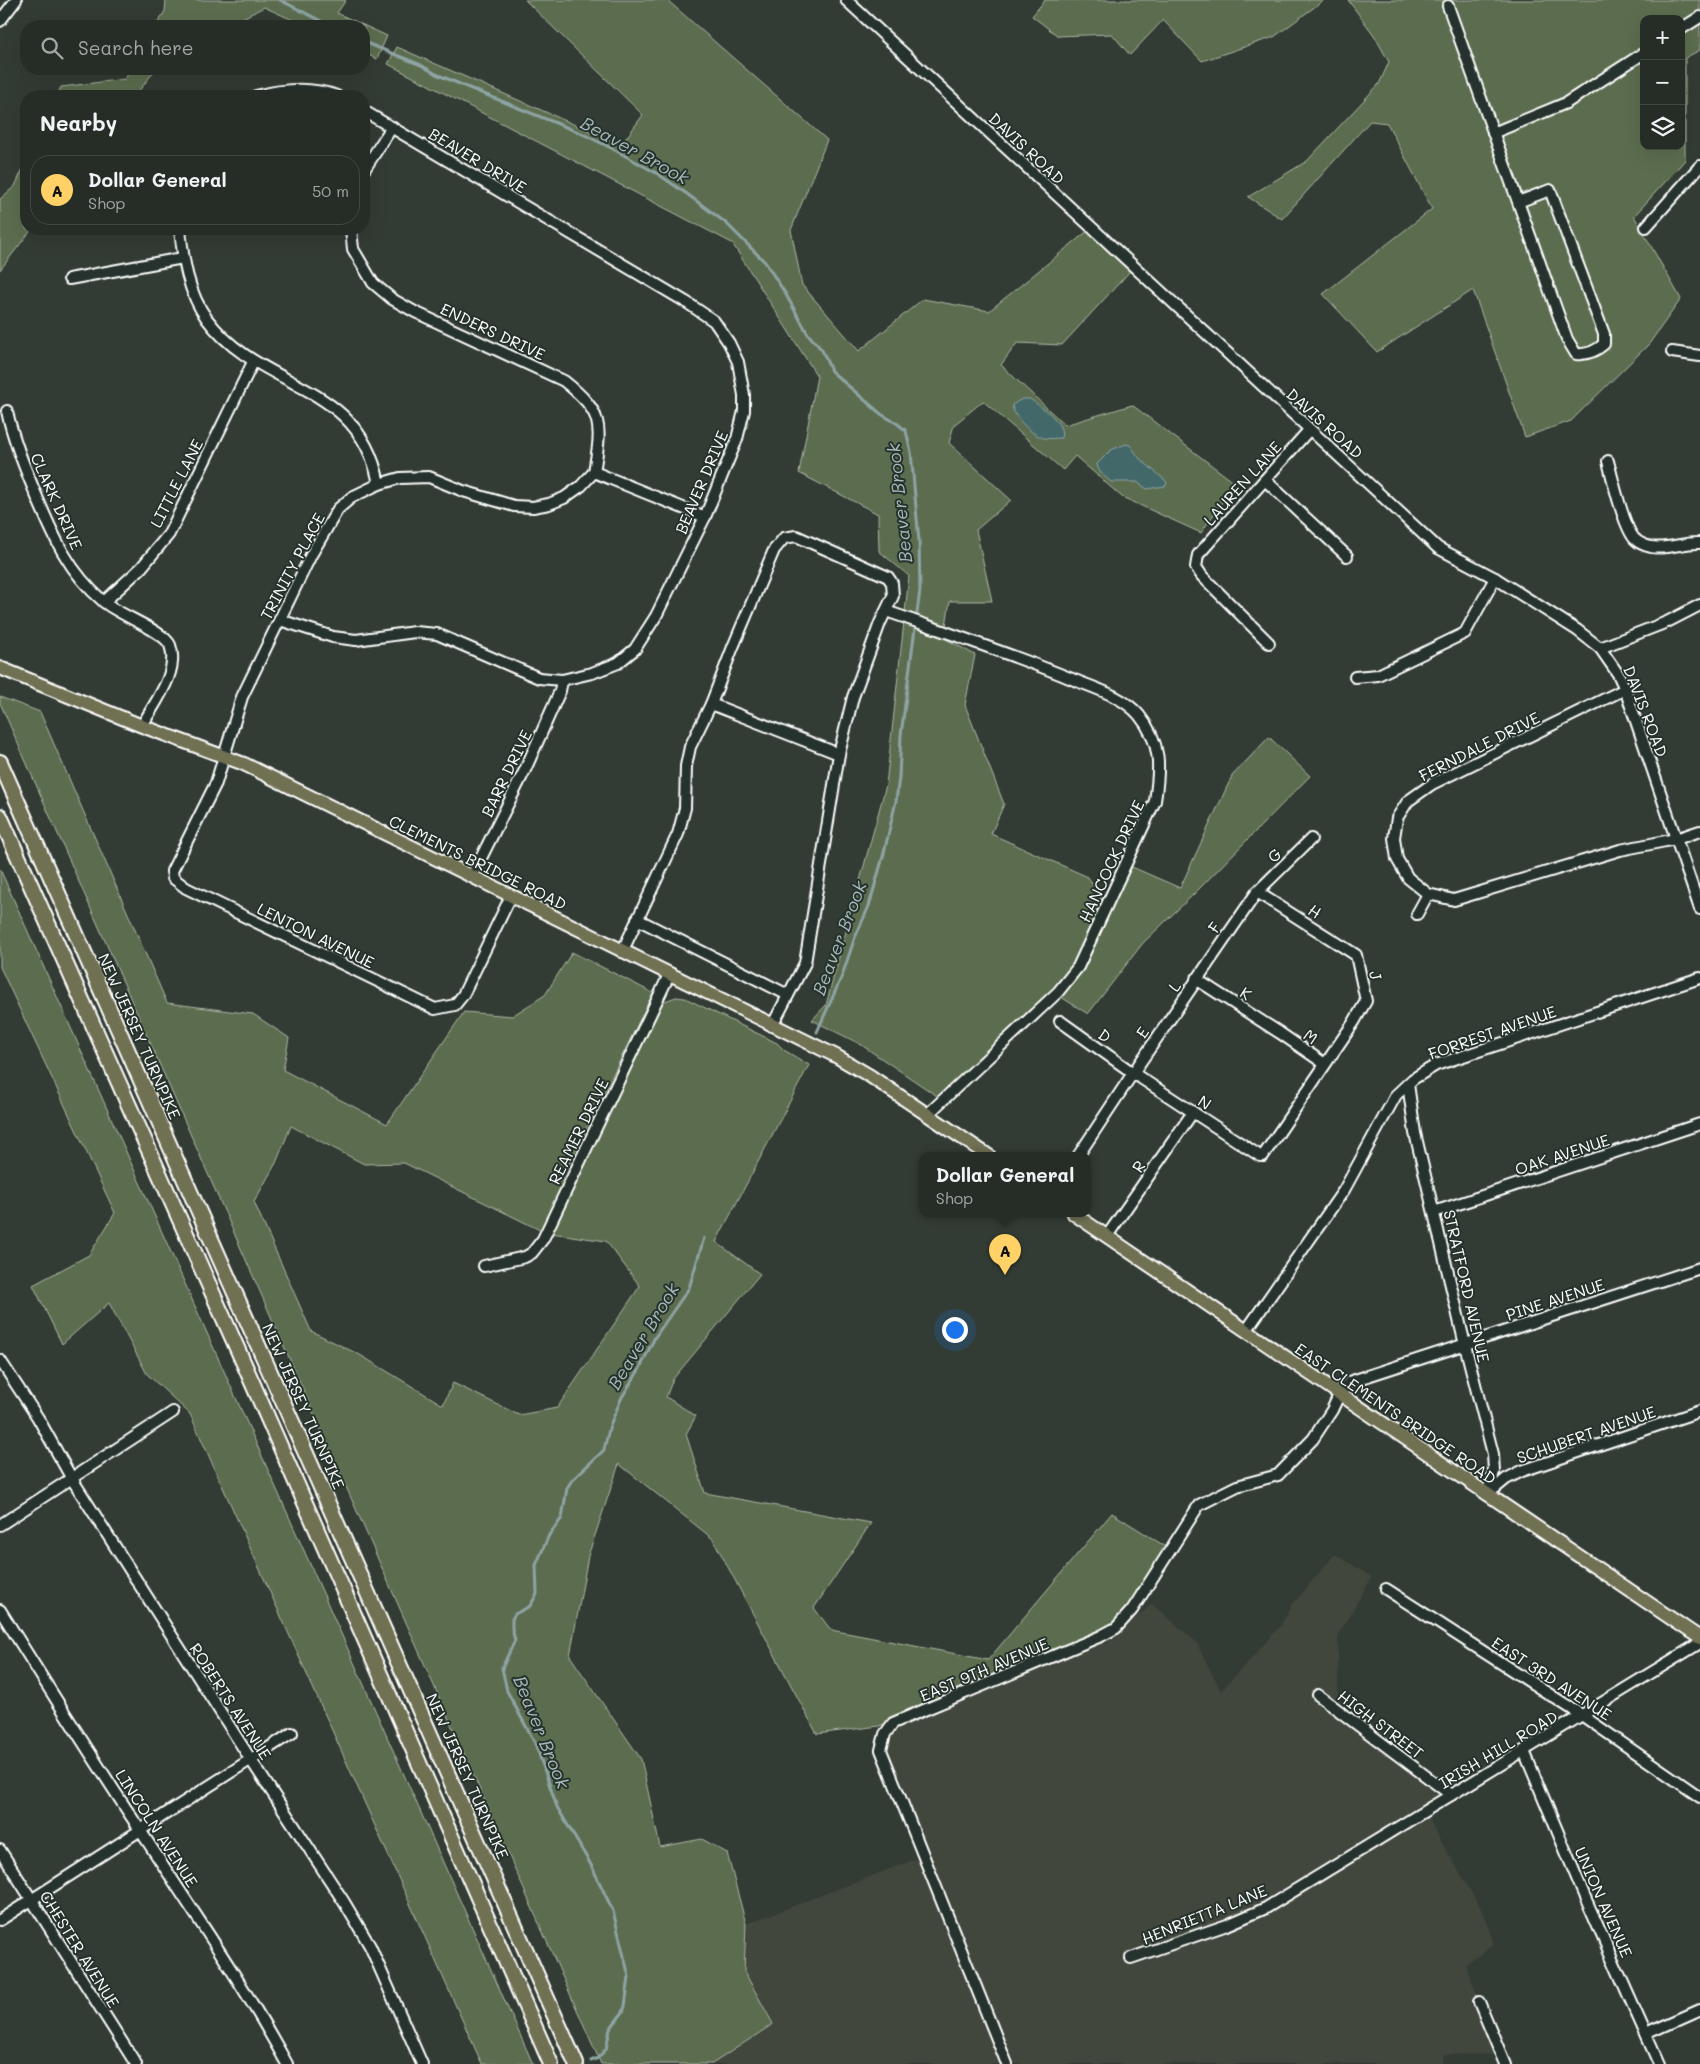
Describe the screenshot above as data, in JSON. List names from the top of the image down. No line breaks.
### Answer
{"streets":{"highway":["NEW JERSEY TURNPIKE"],"main road":["CLEMENTS BRIDGE ROAD","EAST CLEMENTS BRIDGE ROAD"],"street":["DAVIS ROAD","BEAVER DRIVE","ENDERS DRIVE","LITTLE LANE","LAUREN LANE","CLARK DRIVE","TRINITY PLACE","FERNDALE DRIVE","BARR DRIVE","G","HANCOCK DRIVE","H","F","LENTON AVENUE","J","L","K","E","FORREST AVENUE","D","M","N","REAMER DRIVE","OAK AVENUE","R","STRATFORD AVENUE","PINE AVENUE","SCHUBERT AVENUE","EAST 9TH AVENUE","EAST 3RD AVENUE","ROBERTS AVENUE","HIGH STREET","IRISH HILL ROAD","LINCOLN AVENUE","UNION AVENUE","HENRIETTA LANE","CHESTER AVENUE"]},"crossings":[["DAVIS ROAD","LAUREN LANE"],["DAVIS ROAD","FERNDALE DRIVE"],["BEAVER DRIVE","TRINITY PLACE"],["BEAVER DRIVE","BARR DRIVE"],["ENDERS DRIVE","TRINITY PLACE"],["LITTLE LANE","CLARK DRIVE"],["CLARK DRIVE","CLEMENTS BRIDGE ROAD"],["TRINITY PLACE","CLEMENTS BRIDGE ROAD"],["TRINITY PLACE","LENTON AVENUE"],["BARR DRIVE","CLEMENTS BRIDGE ROAD"],["G","H"],["G","F"],["HANCOCK DRIVE","CLEMENTS BRIDGE ROAD"],["CLEMENTS BRIDGE ROAD","LENTON AVENUE"],["CLEMENTS BRIDGE ROAD","REAMER DRIVE"],["H","F"],["H","J"],["F","L"],["F","K"],["J","M"],["J","N"],["L","K"],["L","E"],["K","M"],["E","D"],["E","N"],["FORREST AVENUE","STRATFORD AVENUE"],["FORREST AVENUE","EAST CLEMENTS BRIDGE ROAD"],["D","N"],["M","N"],["N","R"],["OAK AVENUE","STRATFORD AVENUE"],["R","EAST CLEMENTS BRIDGE ROAD"],["STRATFORD AVENUE","PINE AVENUE"],["STRATFORD AVENUE","EAST CLEMENTS BRIDGE ROAD"],["STRATFORD AVENUE","SCHUBERT AVENUE"],["PINE AVENUE","EAST CLEMENTS BRIDGE ROAD"],["PINE AVENUE","EAST 9TH AVENUE"],["EAST CLEMENTS BRIDGE ROAD","SCHUBERT AVENUE"],["EAST CLEMENTS BRIDGE ROAD","EAST 9TH AVENUE"],["EAST 3RD AVENUE","IRISH HILL ROAD"],["HIGH STREET","IRISH HILL ROAD"],["IRISH HILL ROAD","UNION AVENUE"],["IRISH HILL ROAD","HENRIETTA LANE"]],"water":["Beaver Brook"],"page":{"map_buttons":["+","−"],"search":"Search here","heading":"Nearby","list":[{"mark":"A","name":"Dollar General","note":"Shop","value":"50 m"}],"popup":["Dollar General","Shop"],"pins":"A"}}
